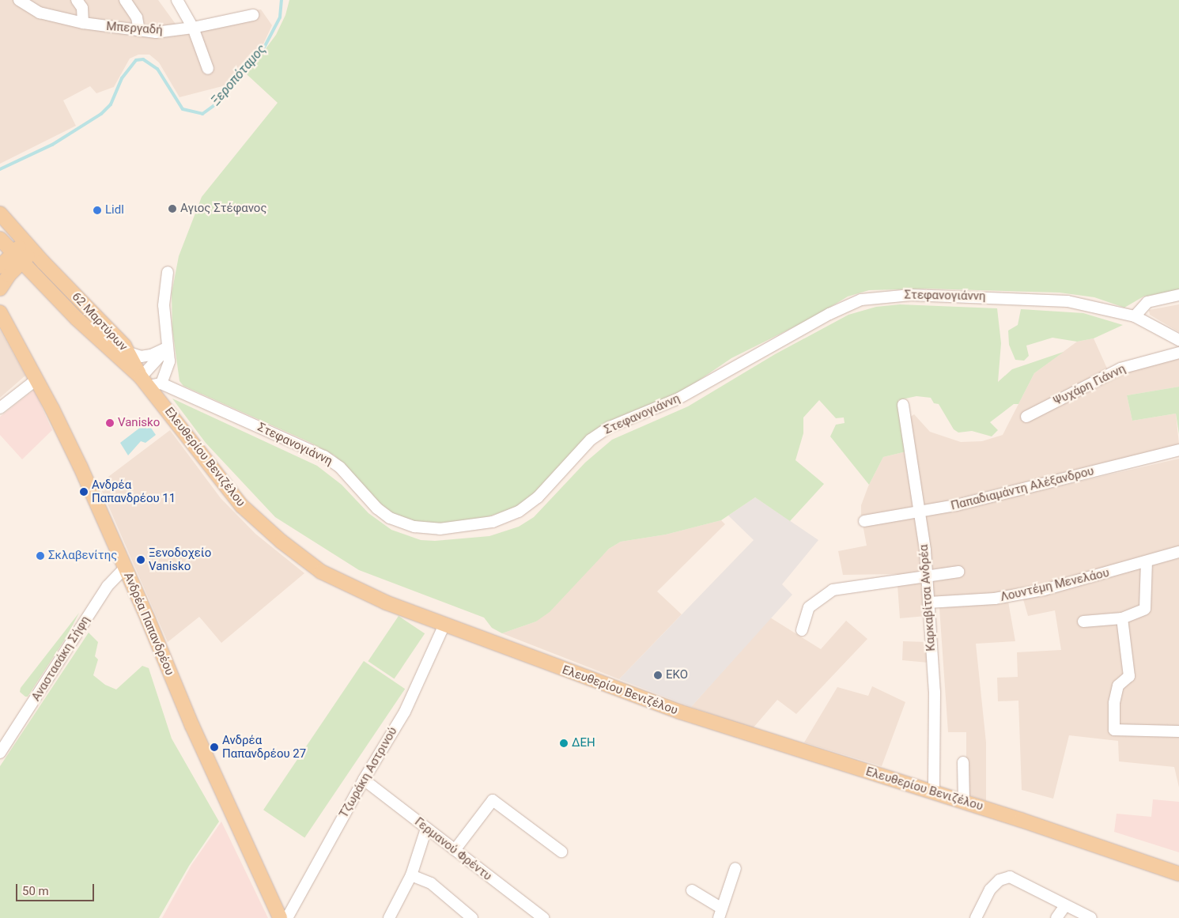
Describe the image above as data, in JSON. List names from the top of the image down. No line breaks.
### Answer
{"streets":{"main road":["62 Μαρτύρων","Ελευθερίου Βενιζέλου","Ανδρέα Παπανδρέου"],"street":["Μπεργαδή","Στεφανογιάννη","Ψυχάρη Γιάννη","Παπαδιαμάντη Αλέξανδρου","Λουντέμη Μενελάου","Καρκαβίτσα Ανδρέα","Αναστασάκη Σήφη","Τζωράκη Αστρινού","Γερμανού Φρέντυ"]},"crossings":[["Στεφανογιάννη","62 Μαρτύρων"],["Στεφανογιάννη","Ελευθερίου Βενιζέλου"],["62 Μαρτύρων","Ελευθερίου Βενιζέλου"],["Ελευθερίου Βενιζέλου","Καρκαβίτσα Ανδρέα"],["Ελευθερίου Βενιζέλου","Τζωράκη Αστρινού"],["Παπαδιαμάντη Αλέξανδρου","Καρκαβίτσα Ανδρέα"],["Λουντέμη Μενελάου","Καρκαβίτσα Ανδρέα"],["Ανδρέα Παπανδρέου","Αναστασάκη Σήφη"],["Τζωράκη Αστρινού","Γερμανού Φρέντυ"]],"water":["Ξεροπόταμος"],"places":["Αγιος Στέφανος","Lidl","Vanisko","Ανδρέα Παπανδρέου 11","Σκλαβενίτης","Ξενοδοχείο Vanisko","EKO","ΔΕΗ","Ανδρέα Παπανδρέου 27"],"scale_bar":"50 m"}
